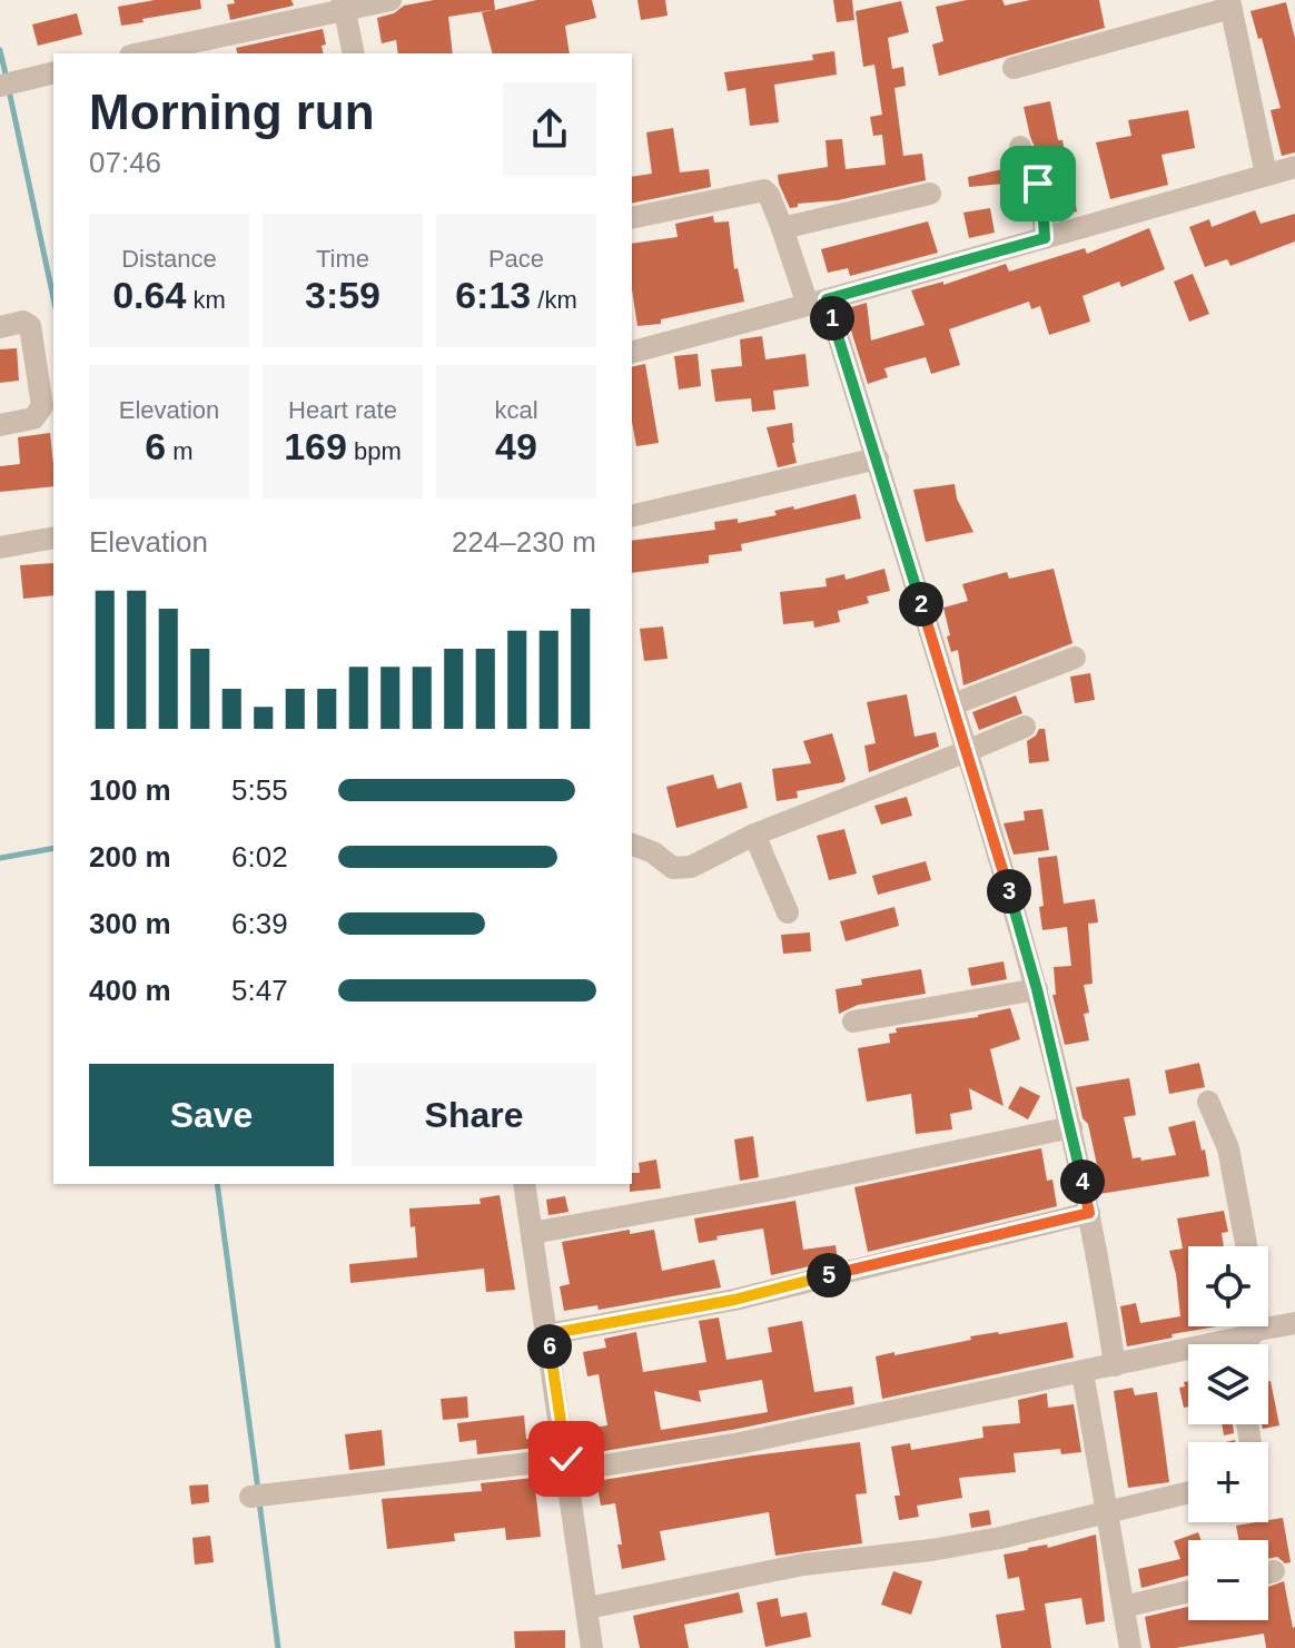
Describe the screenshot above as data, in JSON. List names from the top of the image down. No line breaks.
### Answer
{"page":{"heading":["Morning run","07:46"],"stats":[["Distance","0.64 km"],["Time","3:59"],["Pace","6:13 /km"],["Elevation","6 m"],["Heart rate","169 bpm"],["kcal","49"]],"pins":["1","2","3","4","5","6"],"chart":["Elevation","224–230 m"],"list":[{"name":"100 m","note":"5:55"},{"name":"200 m","note":"6:02"},{"name":"300 m","note":"6:39"},{"name":"400 m","note":"5:47"}],"buttons":["Save","Share"],"map_buttons":["+","−"]}}
